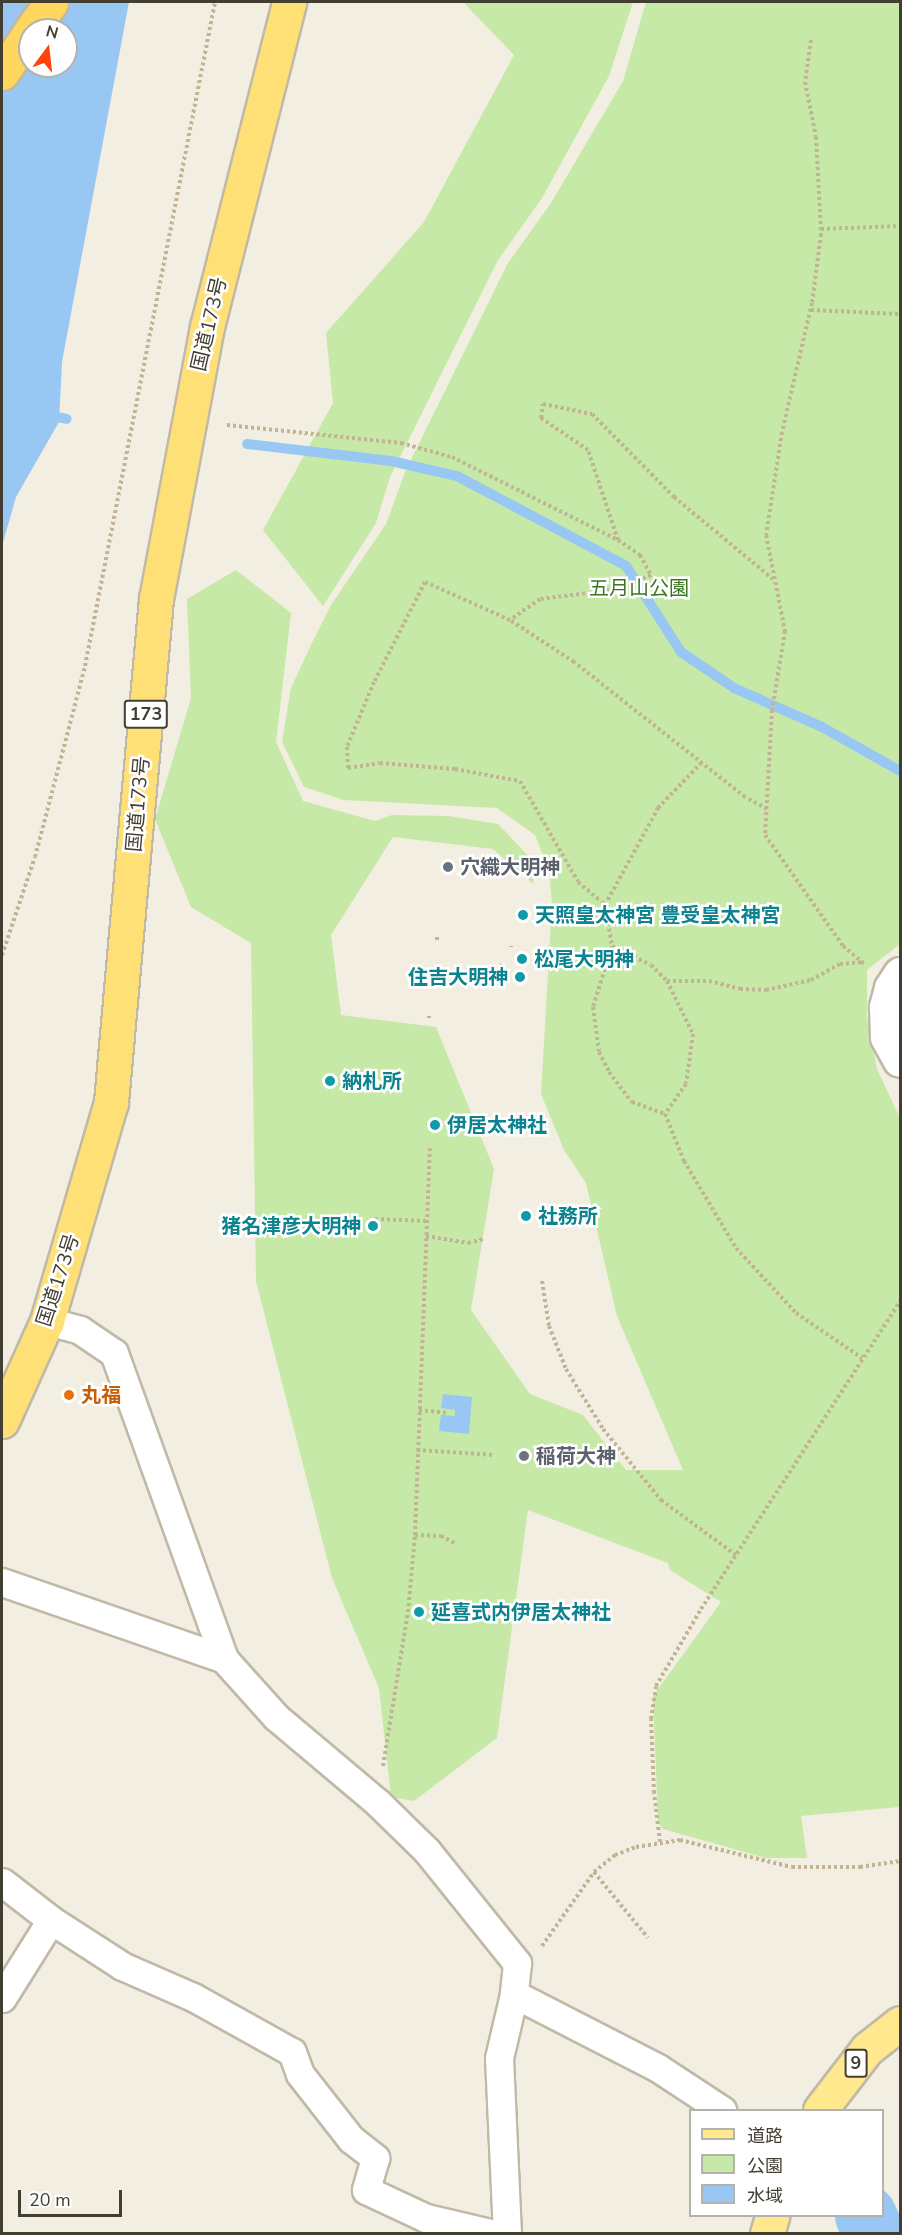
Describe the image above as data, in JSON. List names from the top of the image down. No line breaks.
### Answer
{"streets":{"highway":["国道173号","173"],"main road":["9"]},"parks":["五月山公園"],"places":["穴織大明神","天照皇太神宮 豊受皇太神宮","松尾大明神","住吉大明神","納札所","伊居太神社","社務所","猪名津彦大明神","丸福","稲荷大神","延喜式内伊居太神社"],"legend":["道路","公園","水域"],"scale_bar":"20 m","north":"top"}
